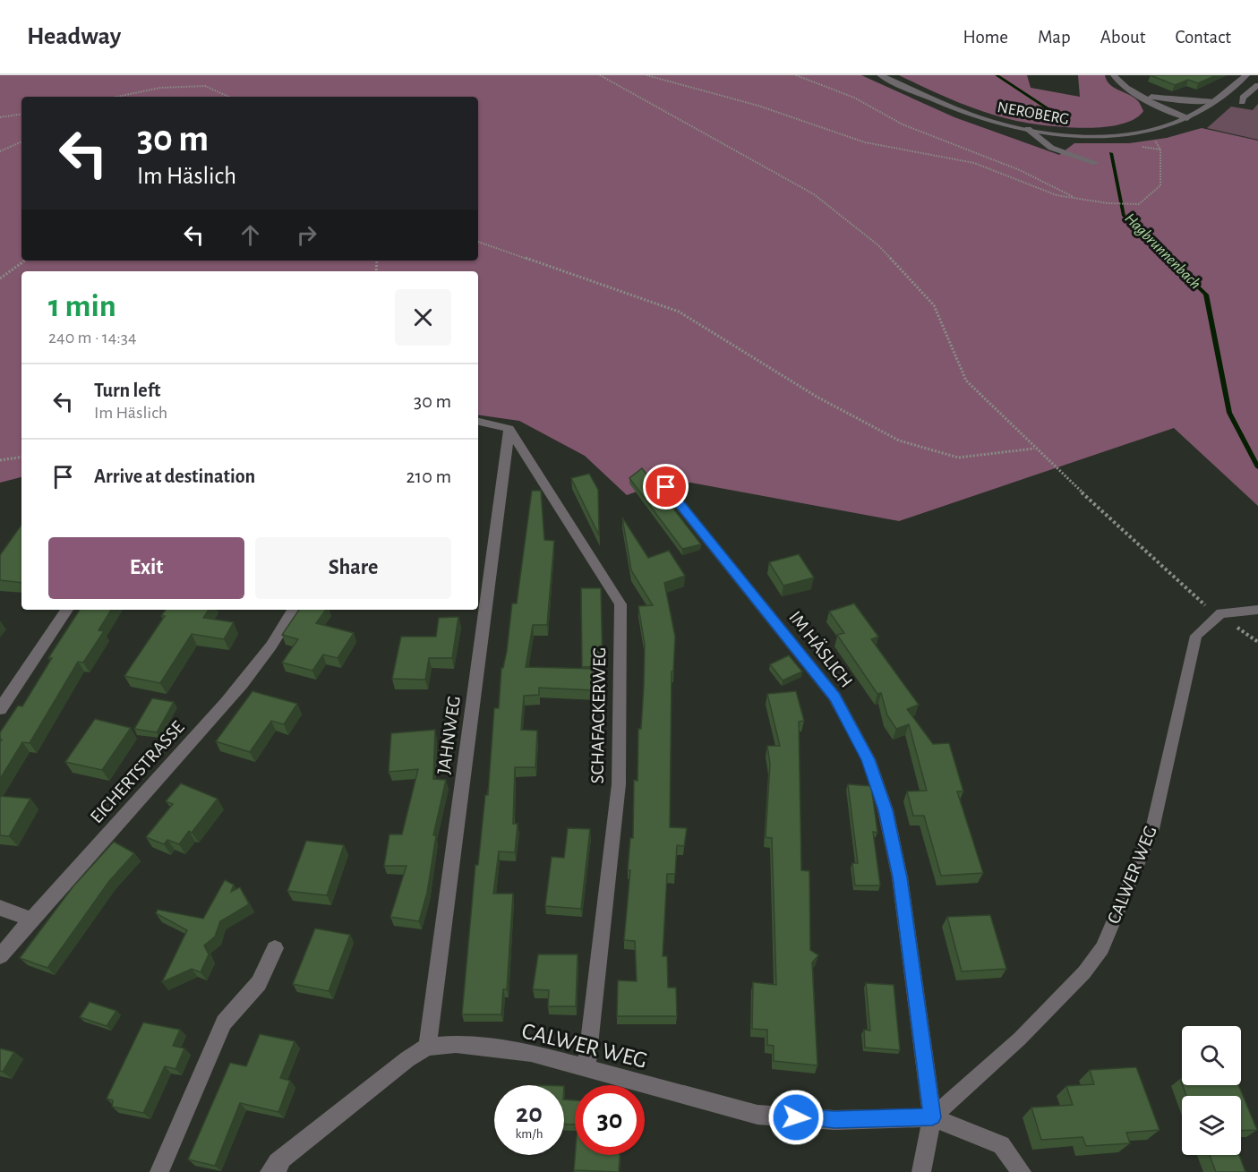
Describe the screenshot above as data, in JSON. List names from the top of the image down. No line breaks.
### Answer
{"streets":{"street":["NEROBERG","IM HÄSLICH","SCHAFACKERWEG","JAHNWEG","EICHERTSTRASSE","CALWER WEG"]},"crossings":[["IM HÄSLICH","CALWER WEG"],["SCHAFACKERWEG","JAHNWEG"],["SCHAFACKERWEG","CALWER WEG"],["JAHNWEG","CALWER WEG"]],"water":["Hagbrunnenbach"],"page":{"header":"Headway","nav":["Home","Map","About","Contact"],"turn":["30 m","Im Häslich"],"heading":["1 min","240 m · 14:34"],"list":[{"name":"Turn left","note":"Im Häslich","value":"30 m"},{"name":"Arrive at destination","value":"210 m"}],"buttons":["Exit","Share"],"speed":"20 km/h","limit":"30"}}
